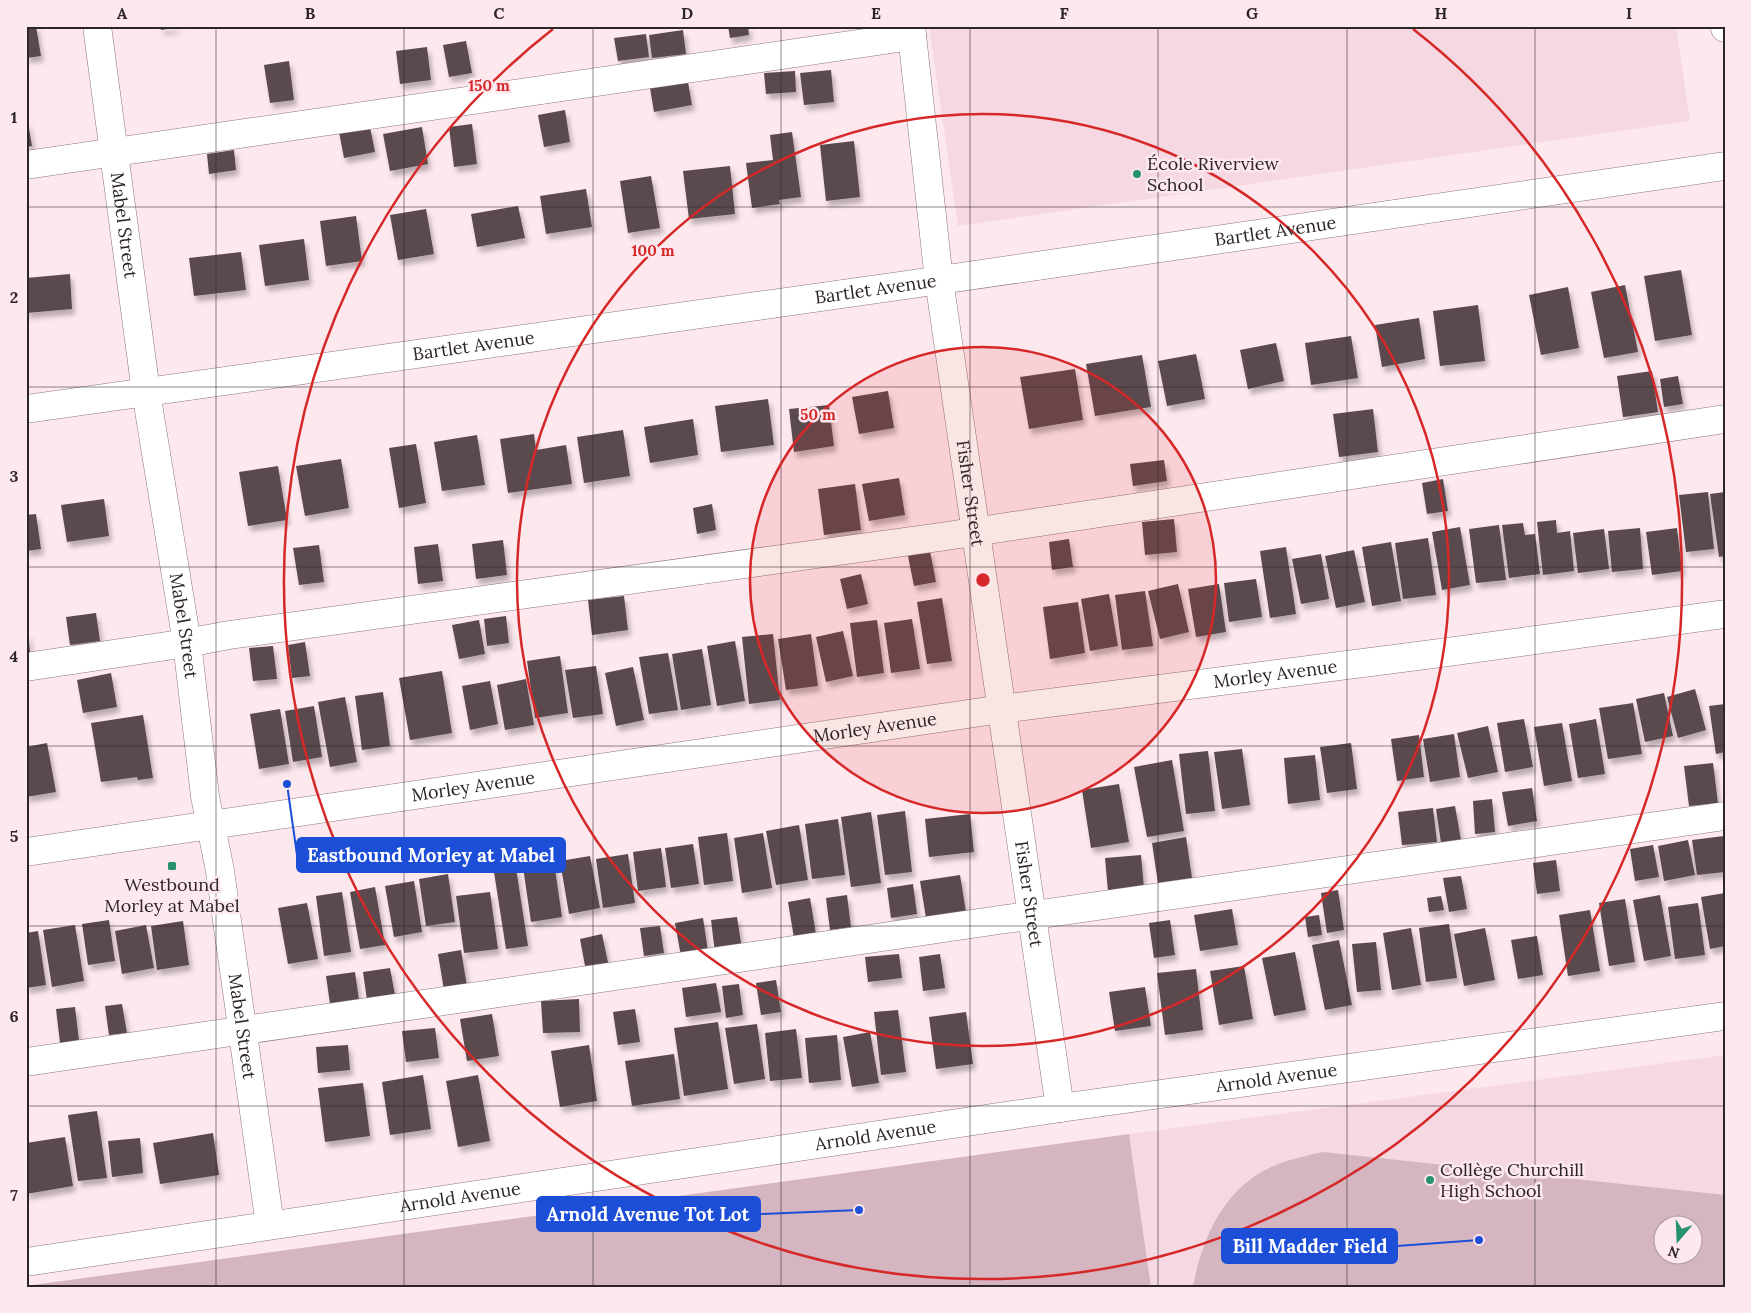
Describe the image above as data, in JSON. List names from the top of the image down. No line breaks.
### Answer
{"streets":{"street":["Mabel Street","Bartlet Avenue","Fisher Street","Morley Avenue","Arnold Avenue"]},"crossings":[["Mabel Street","Bartlet Avenue"],["Mabel Street","Morley Avenue"],["Mabel Street","Arnold Avenue"],["Bartlet Avenue","Fisher Street"],["Fisher Street","Morley Avenue"],["Fisher Street","Arnold Avenue"]],"places":{"other":["École Riverview School","Eastbound Morley at Mabel","Collège Churchill High School","Arnold Avenue Tot Lot","Bill Madder Field"],"transit":["Westbound Morley at Mabel"]},"north":"bottom","grid":{"columns":["A","B","C","D","E","F","G","H","I"],"rows":["1","2","3","4","5","6","7"]},"rings":["150 m","100 m","50 m"]}
